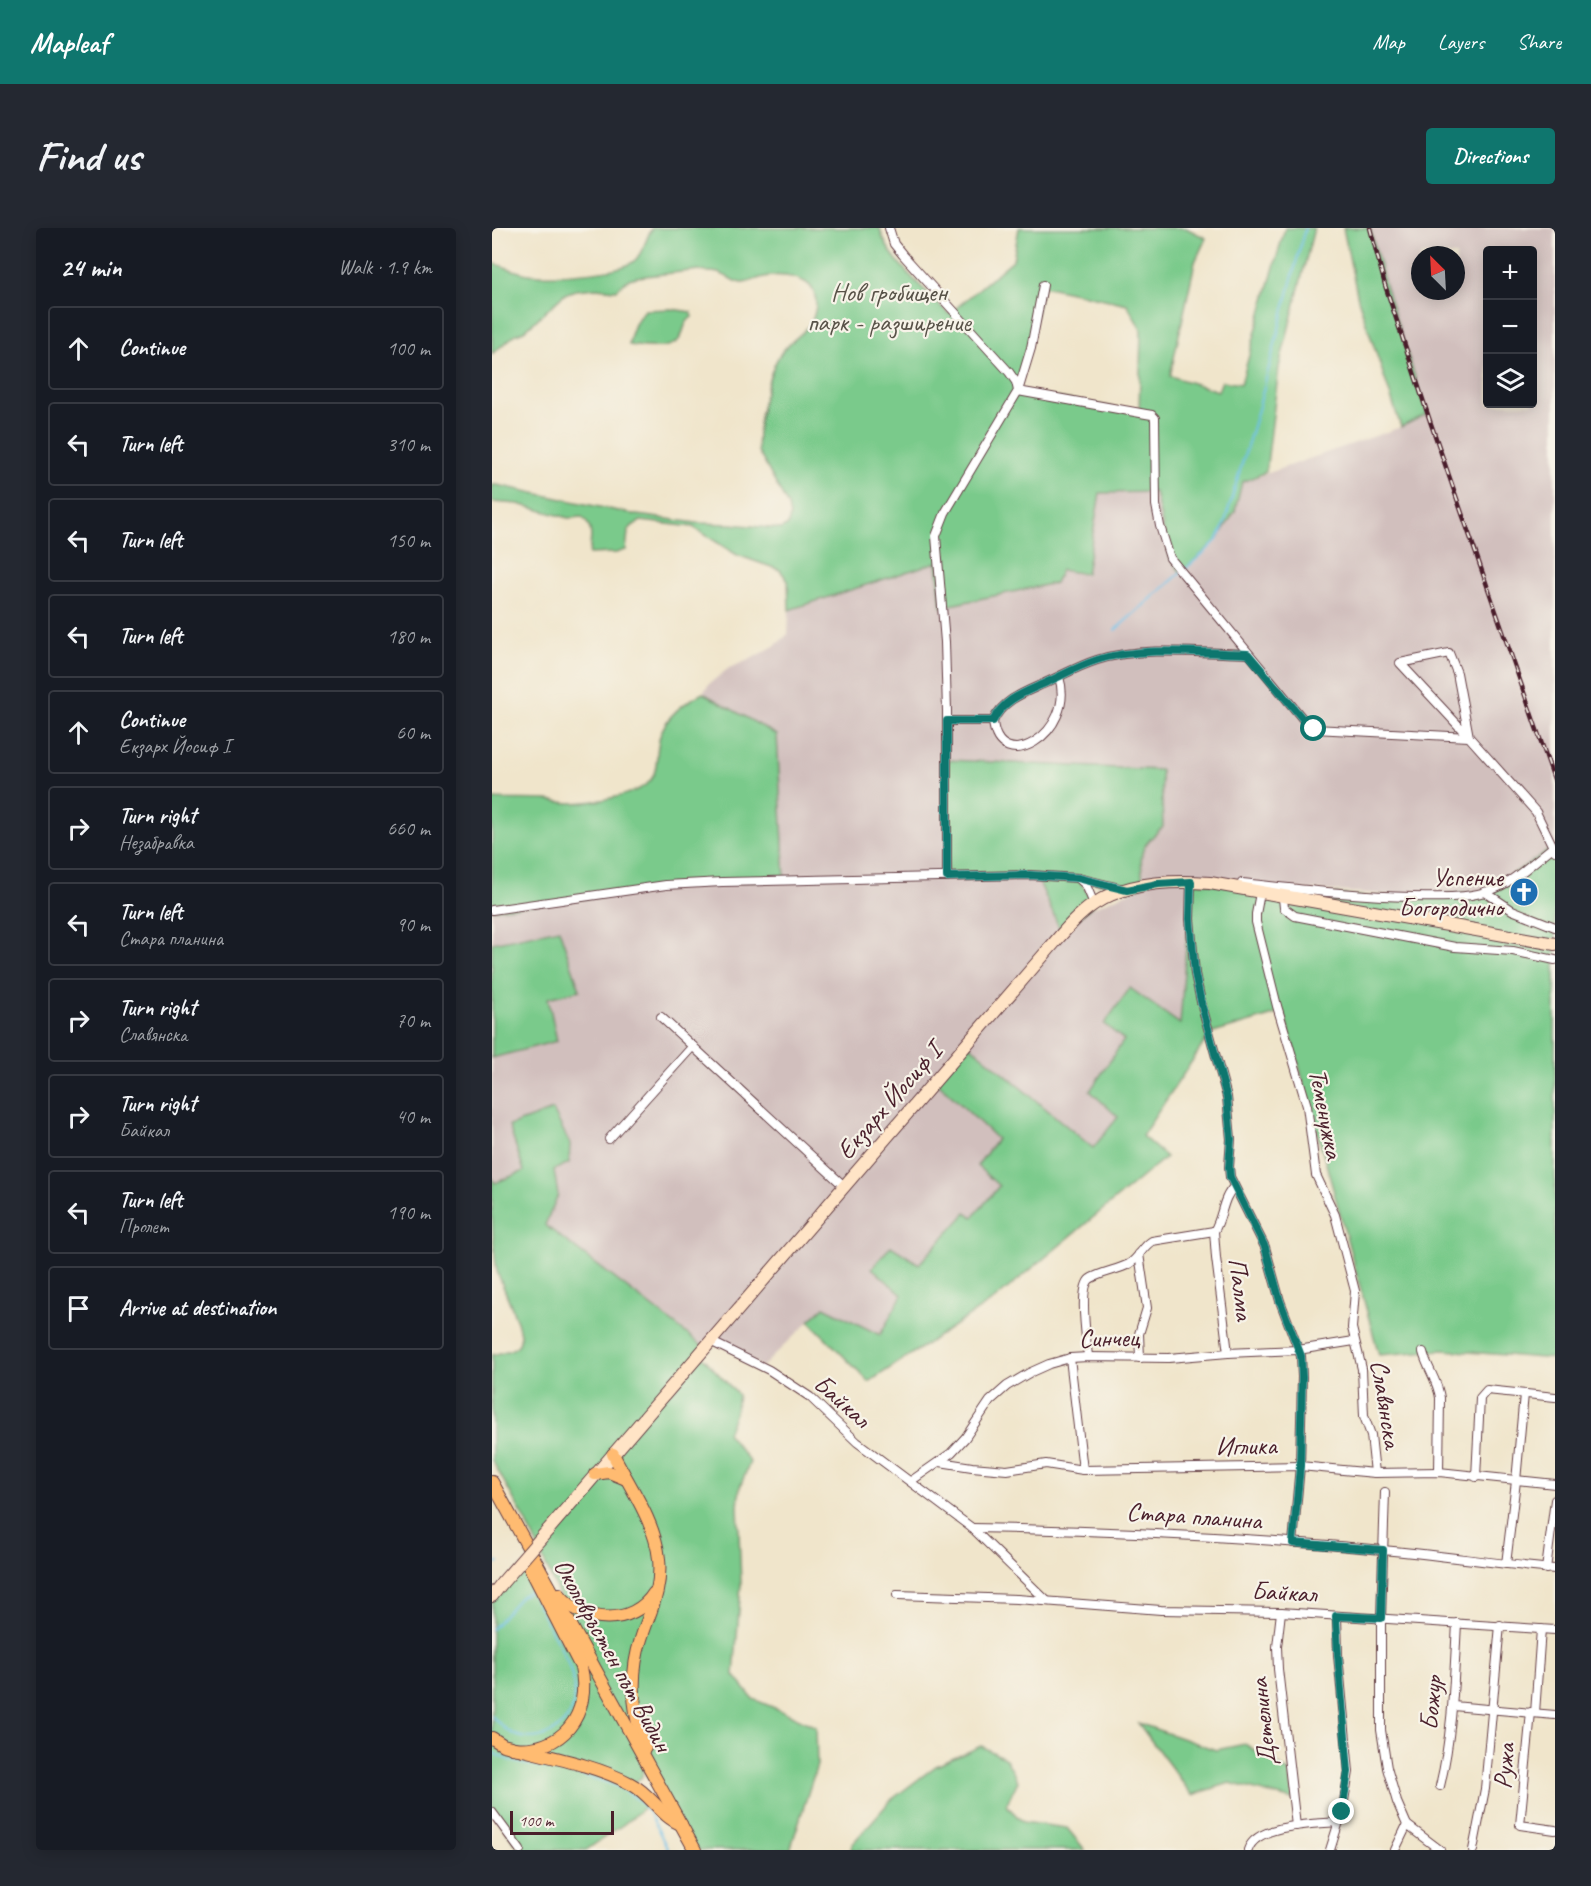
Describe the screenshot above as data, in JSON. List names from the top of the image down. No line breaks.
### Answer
{"streets":{"main road":["Екзарх Йосиф I","Околовръстен път Видин"],"street":["Теменужка","Палма","Синчец","Байкал","Славянска","Иглика","Стара планина","Божур","Детелина","Ружа"]},"crossings":[["Екзарх Йосиф I","Теменужка"],["Екзарх Йосиф I","Байкал"],["Теменужка","Синчец"],["Теменужка","Славянска"],["Палма","Синчец"],["Синчец","Байкал"],["Синчец","Славянска"],["Синчец","Иглика"],["Байкал","Стара планина"],["Байкал","Божур"],["Байкал","Детелина"],["Байкал","Ружа"],["Славянска","Иглика"]],"parks":["Нов гробищен парк - разширение"],"places":{"church":["Успение Богородично"]},"scale_bar":"100 m","north":"top left","page":{"header":"Mapleaf","nav":["Map","Layers","Share"],"buttons":"Directions","title":"Find us","heading":["24 min","Walk · 1.9 km"],"map_buttons":["+","−"],"list":[["Continue","100 m"],["Turn left","310 m"],["Turn left","150 m"],["Turn left","180 m"],["Continue","Екзарх Йосиф I","60 m"],["Turn right","Незабравка","660 m"],["Turn left","Стара планина","90 m"],["Turn right","Славянска","70 m"],["Turn right","Байкал","40 m"],["Turn left","Пролет","190 m"],"Arrive at destination"],"scale":"100 m"}}
